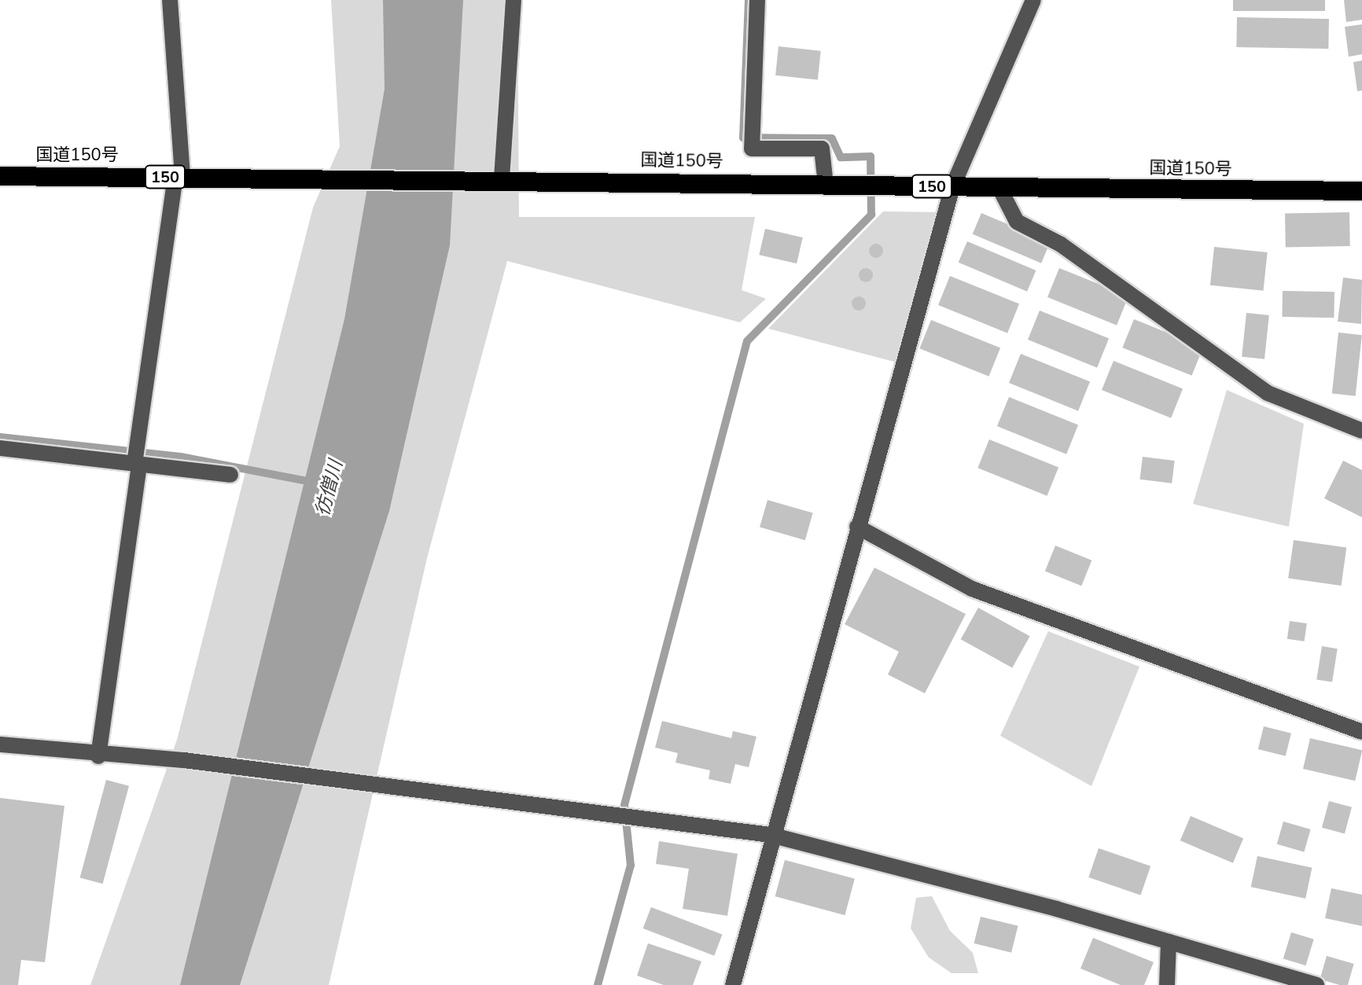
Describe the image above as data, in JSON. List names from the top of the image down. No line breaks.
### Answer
{"streets":{"highway":["国道150号","150"]},"water":["彷僧川"]}
